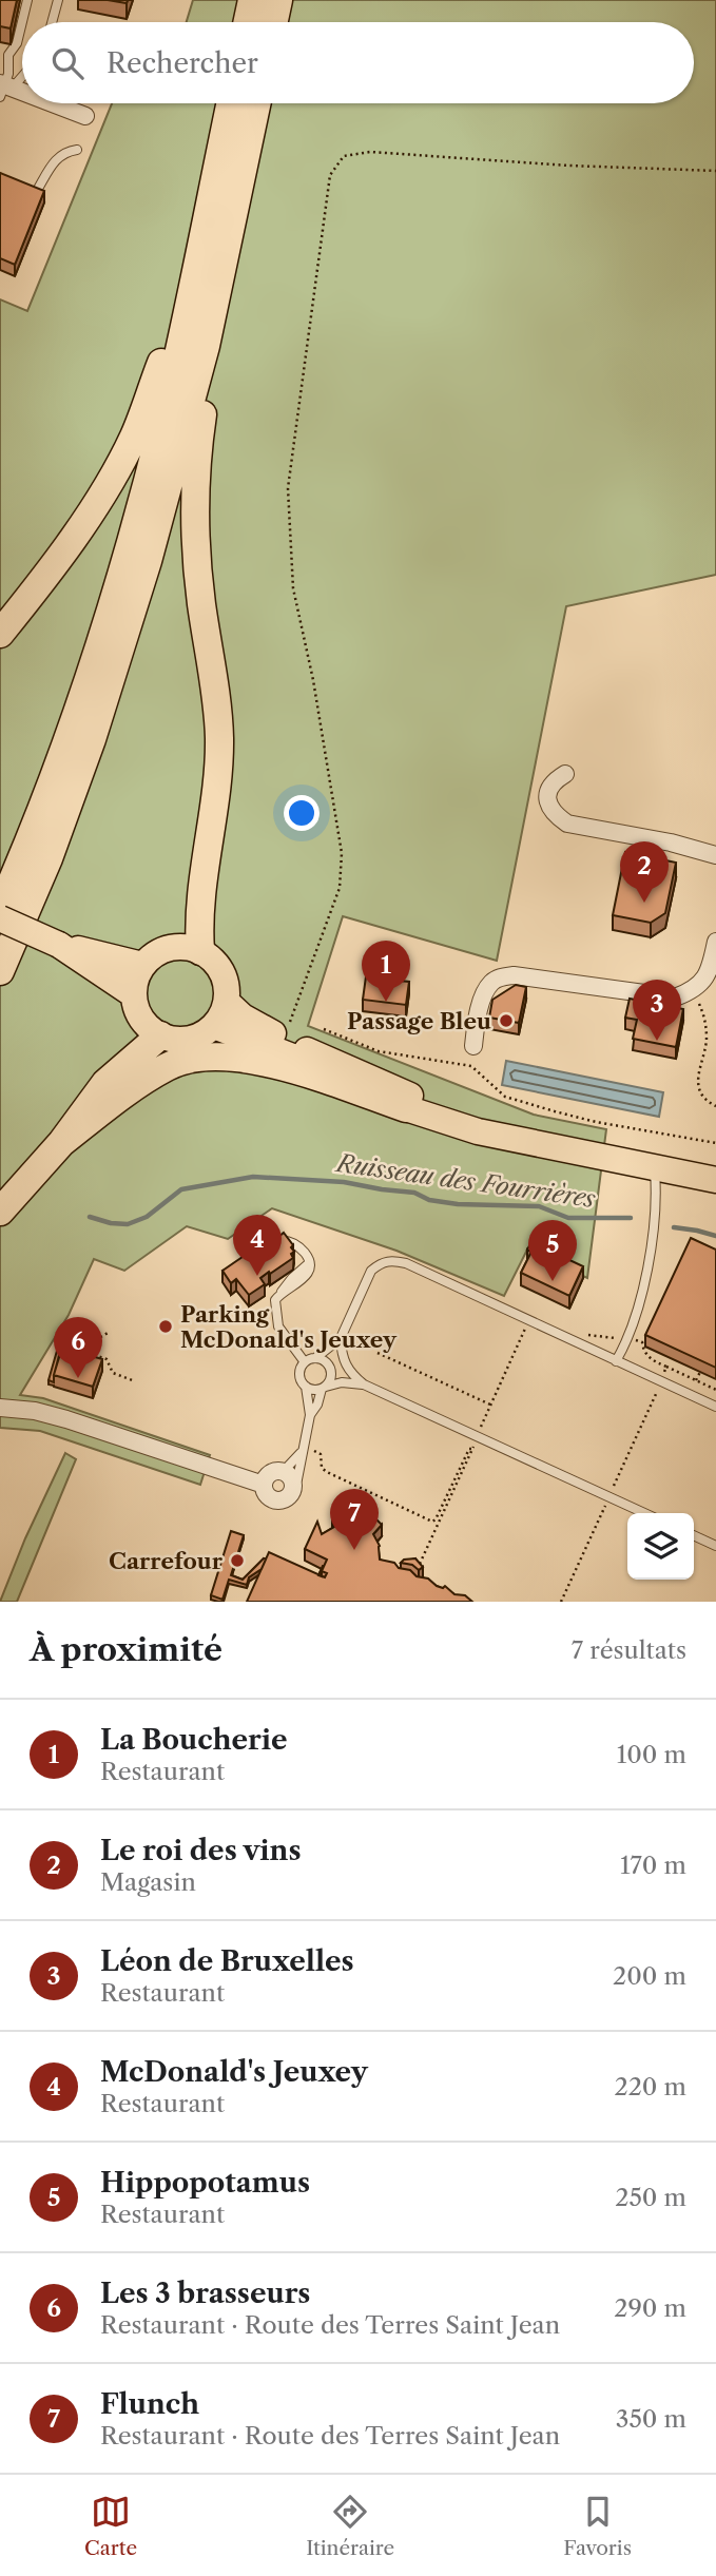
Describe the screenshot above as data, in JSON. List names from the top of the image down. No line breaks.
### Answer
{"water":["Ruisseau des Fourrières"],"places":["Passage Bleu","Parking McDonald's Jeuxey","Carrefour"],"page":{"search":"Rechercher","pins":["2","1","3","4","5","6","7"],"heading":["À proximité","7 résultats"],"list":[{"mark":"1","name":"La Boucherie","note":"Restaurant","value":"100 m"},{"mark":"2","name":"Le roi des vins","note":"Magasin","value":"170 m"},{"mark":"3","name":"Léon de Bruxelles","note":"Restaurant","value":"200 m"},{"mark":"4","name":"McDonald's Jeuxey","note":"Restaurant","value":"220 m"},{"mark":"5","name":"Hippopotamus","note":"Restaurant","value":"250 m"},{"mark":"6","name":"Les 3 brasseurs","note":"Restaurant · Route des Terres Saint Jean","value":"290 m"},{"mark":"7","name":"Flunch","note":"Restaurant · Route des Terres Saint Jean","value":"350 m"}],"nav":["Carte","Itinéraire","Favoris"]}}
